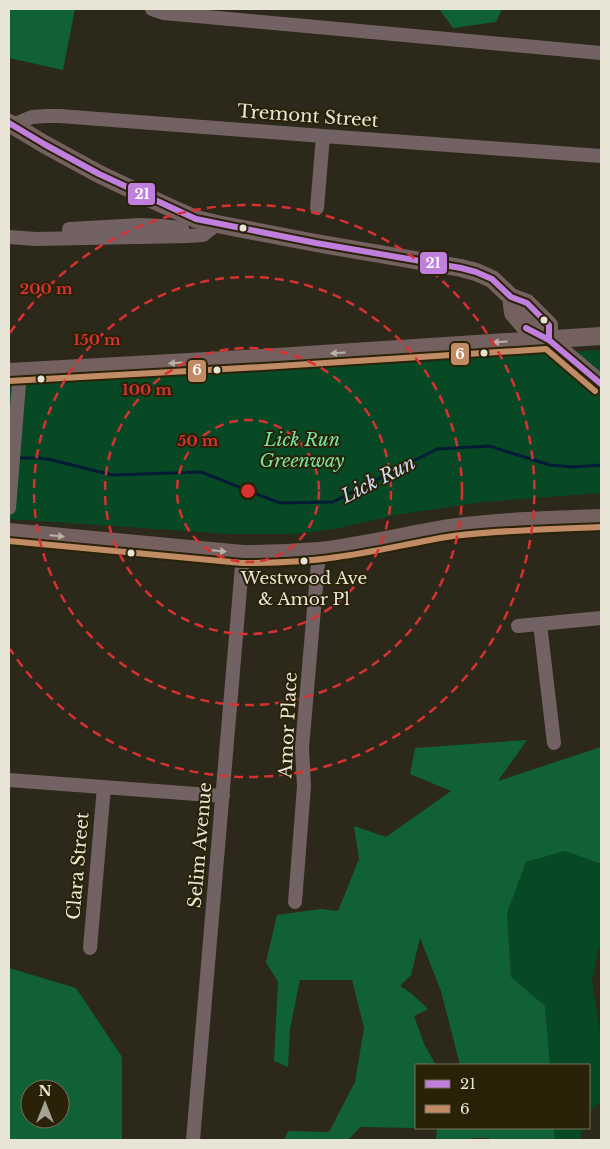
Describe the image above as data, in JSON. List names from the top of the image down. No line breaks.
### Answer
{"streets":{"street":["Tremont Street","Amor Place","Selim Avenue","Clara Street"]},"water":["Lick Run"],"parks":["Lick Run Greenway"],"places":["Westwood Ave & Amor Pl"],"lines":["transit line 21","transit line 6"],"legend":["21","6"],"north":"top","rings":["200 m","150 m","100 m","50 m"]}
